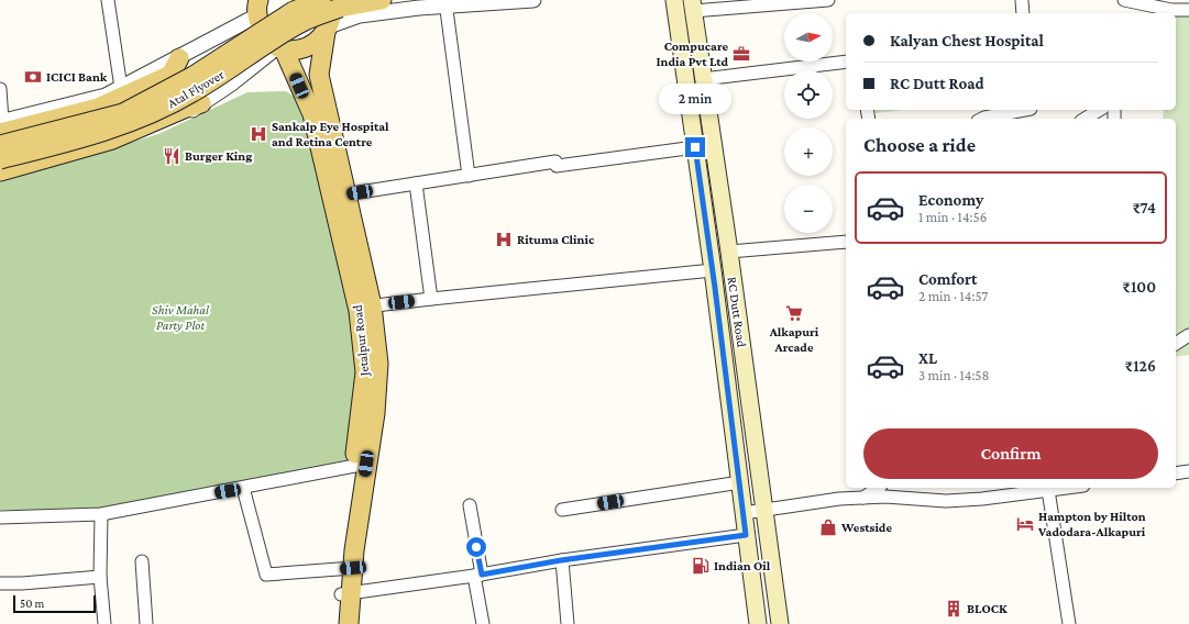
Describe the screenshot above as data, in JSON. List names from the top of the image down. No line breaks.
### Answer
{"streets":{"main road":["Atal Flyover","RC Dutt Road","Jetalpur Road"]},"parks":["Shiv Mahal Party Plot"],"places":{"office":["Compucare India Pvt Ltd"],"bank":["ICICI Bank"],"hospital":["Sankalp Eye Hospital and Retina Centre","Rituma Clinic"],"restaurant":["Burger King"],"supermarket":["Alkapuri Arcade"],"hotel":["Hampton by Hilton Vadodara-Alkapuri"],"shop":["Westside"],"fuel station":["Indian Oil"],"building":["BLOCK"]},"scale_bar":"50 m","north":"right","page":{"map_buttons":["+","−"],"banner":["Kalyan Chest Hospital","RC Dutt Road"],"bubble":"2 min","heading":"Choose a ride","list":[{"name":"Economy","note":"1 min · 14:56","value":"₹74"},{"name":"Comfort","note":"2 min · 14:57","value":"₹100"},{"name":"XL","note":"3 min · 14:58","value":"₹126"}],"buttons":"Confirm","scale":"50 m"}}
